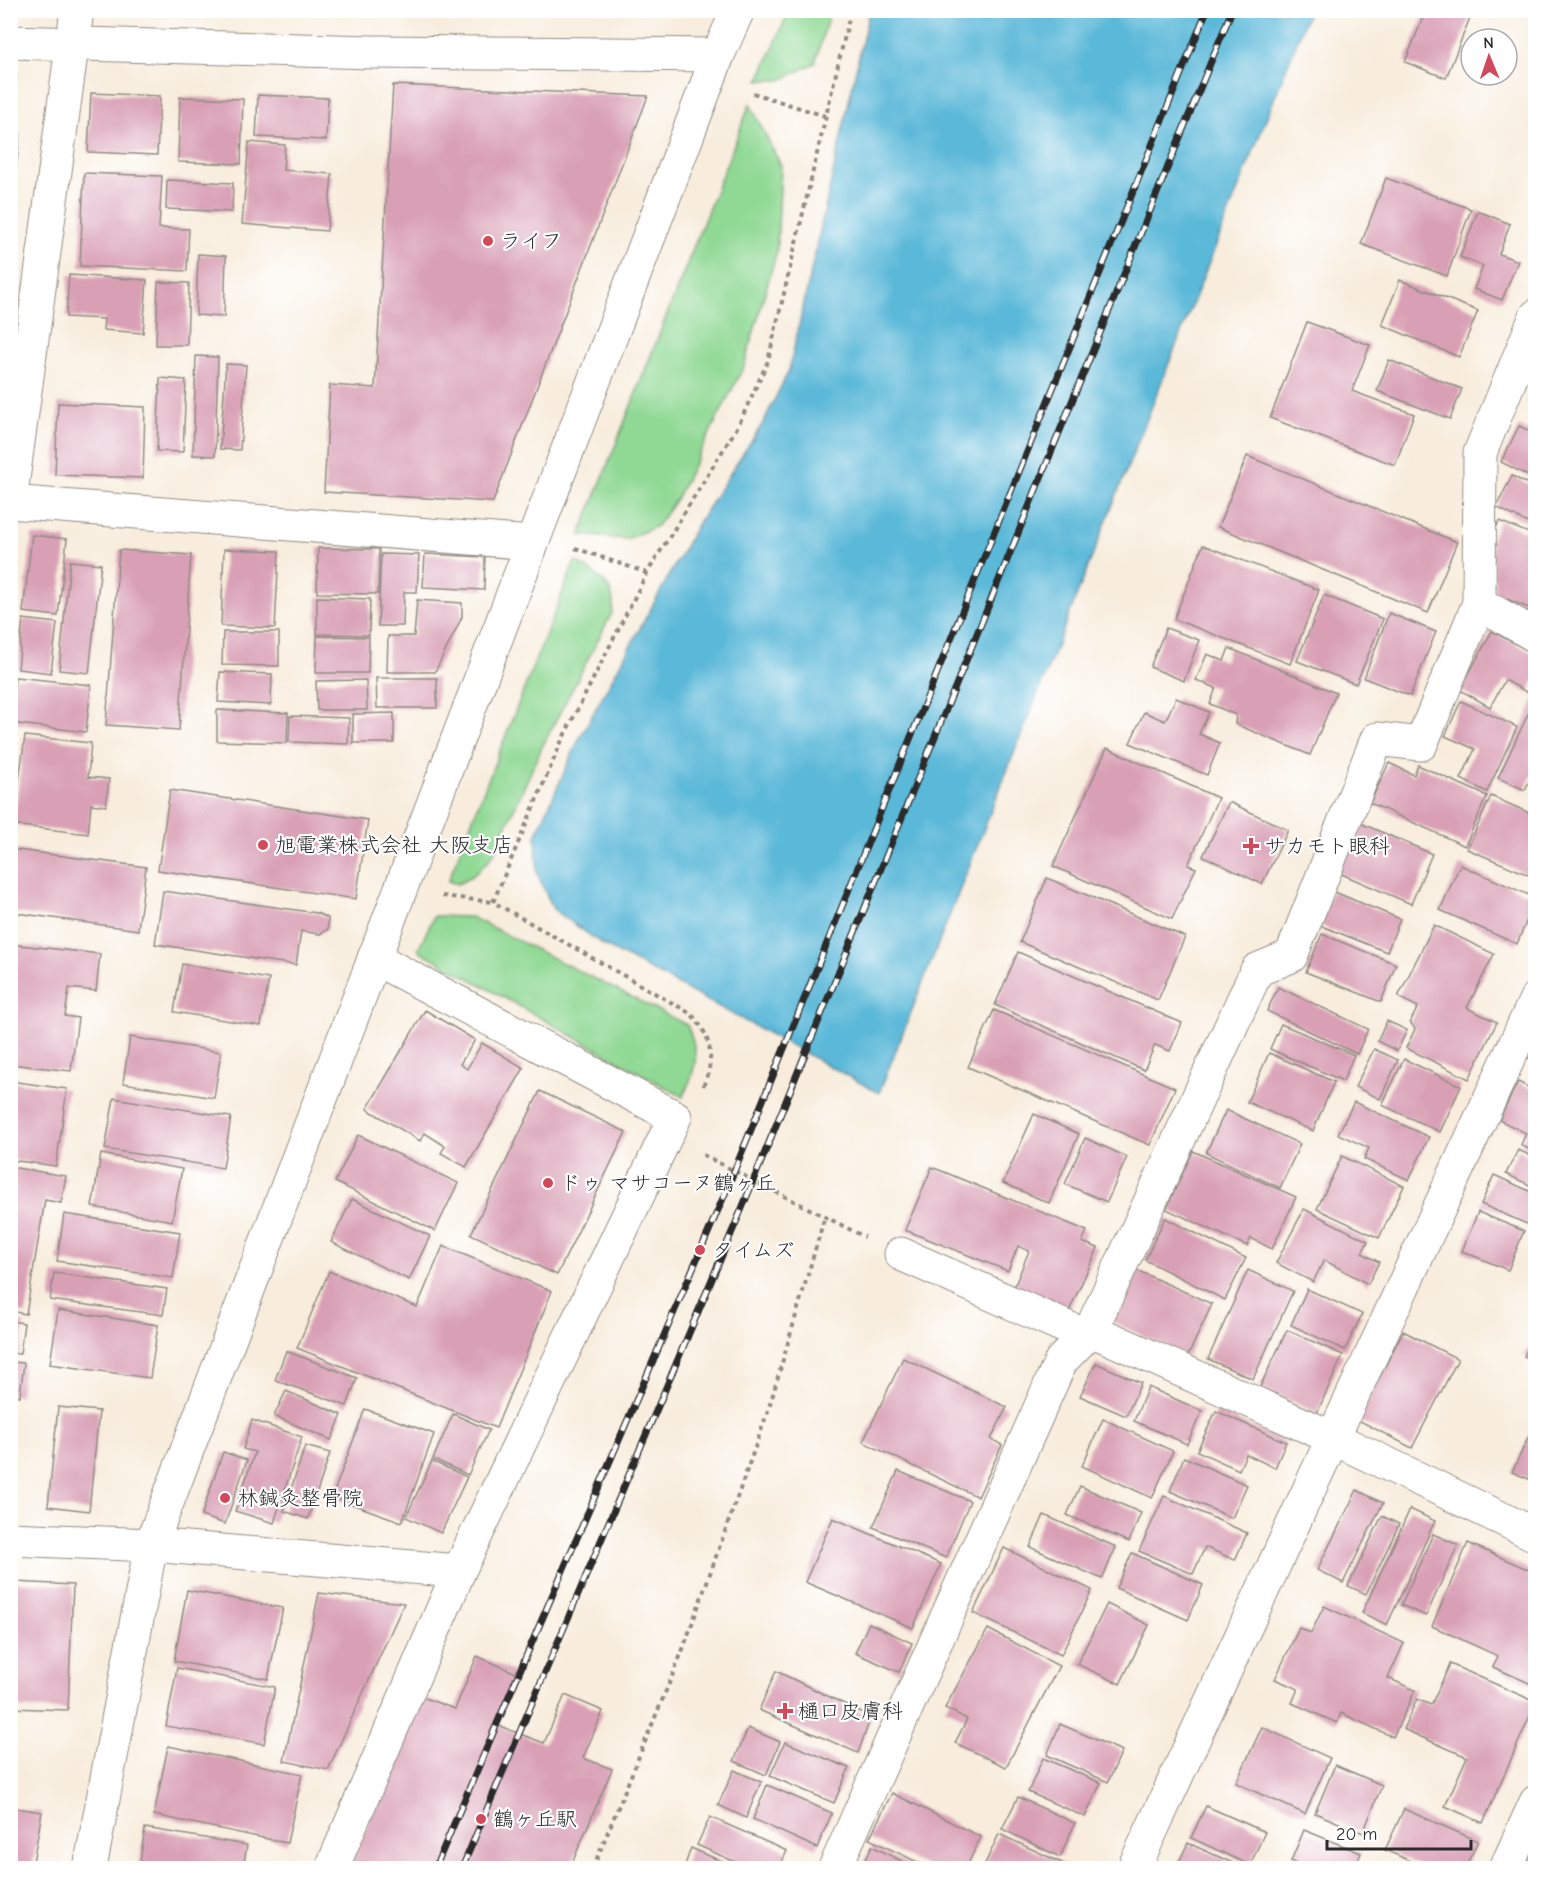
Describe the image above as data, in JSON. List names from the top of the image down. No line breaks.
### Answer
{"places":{"other":["ライフ","旭電業株式会社 大阪支店","ドゥ マサコーヌ鶴ヶ丘","タイムズ","林鍼灸整骨院","鶴ヶ丘駅"],"health":["サカモト眼科","樋口皮膚科"]},"scale_bar":"20 m","north":"top"}
